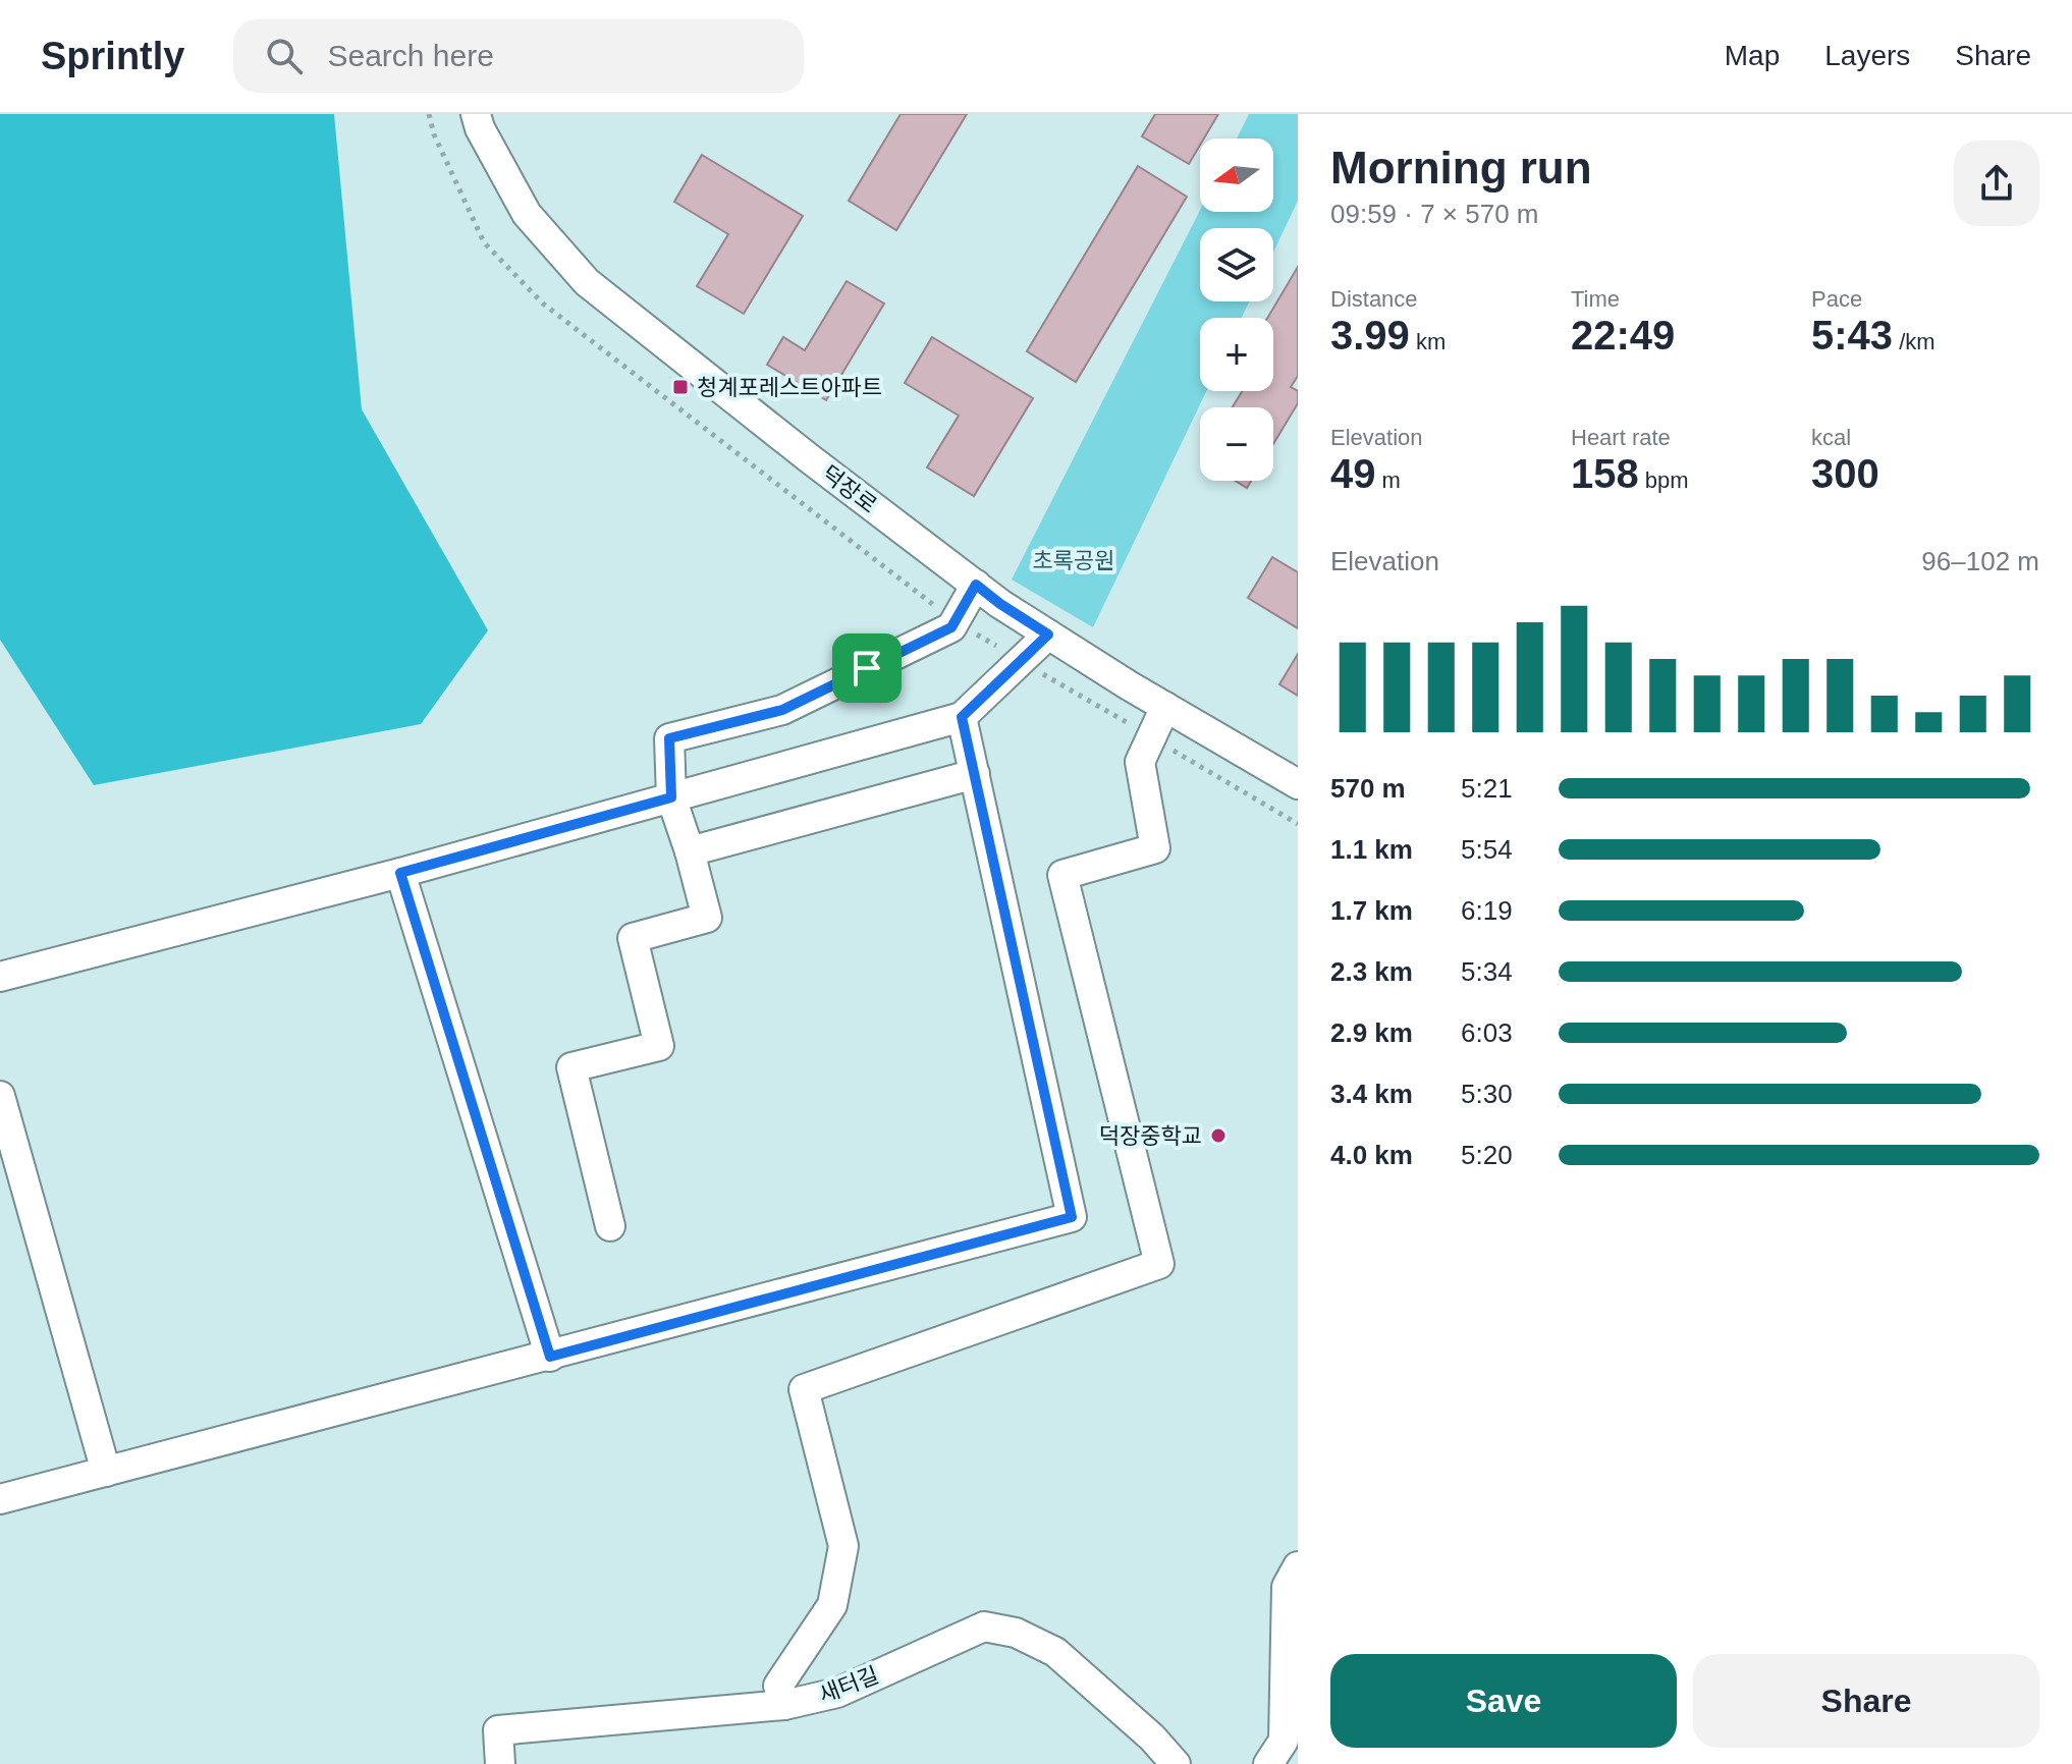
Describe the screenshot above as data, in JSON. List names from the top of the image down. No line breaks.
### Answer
{"streets":{"street":["덕장로","새터길"]},"parks":["초록공원"],"places":{"transit":["청계포레스트아파트"],"other":["덕장중학교"]},"north":"left","page":{"header":"Sprintly","search":"Search here","nav":["Map","Layers","Share"],"heading":["Morning run","09:59 · 7 × 570 m"],"map_buttons":["+","−"],"stats":[["Distance","3.99 km"],["Time","22:49"],["Pace","5:43 /km"],["Elevation","49 m"],["Heart rate","158 bpm"],["kcal","300"]],"chart":["Elevation","96–102 m"],"list":[{"name":"570 m","note":"5:21"},{"name":"1.1 km","note":"5:54"},{"name":"1.7 km","note":"6:19"},{"name":"2.3 km","note":"5:34"},{"name":"2.9 km","note":"6:03"},{"name":"3.4 km","note":"5:30"},{"name":"4.0 km","note":"5:20"}],"buttons":["Save","Share"]}}
